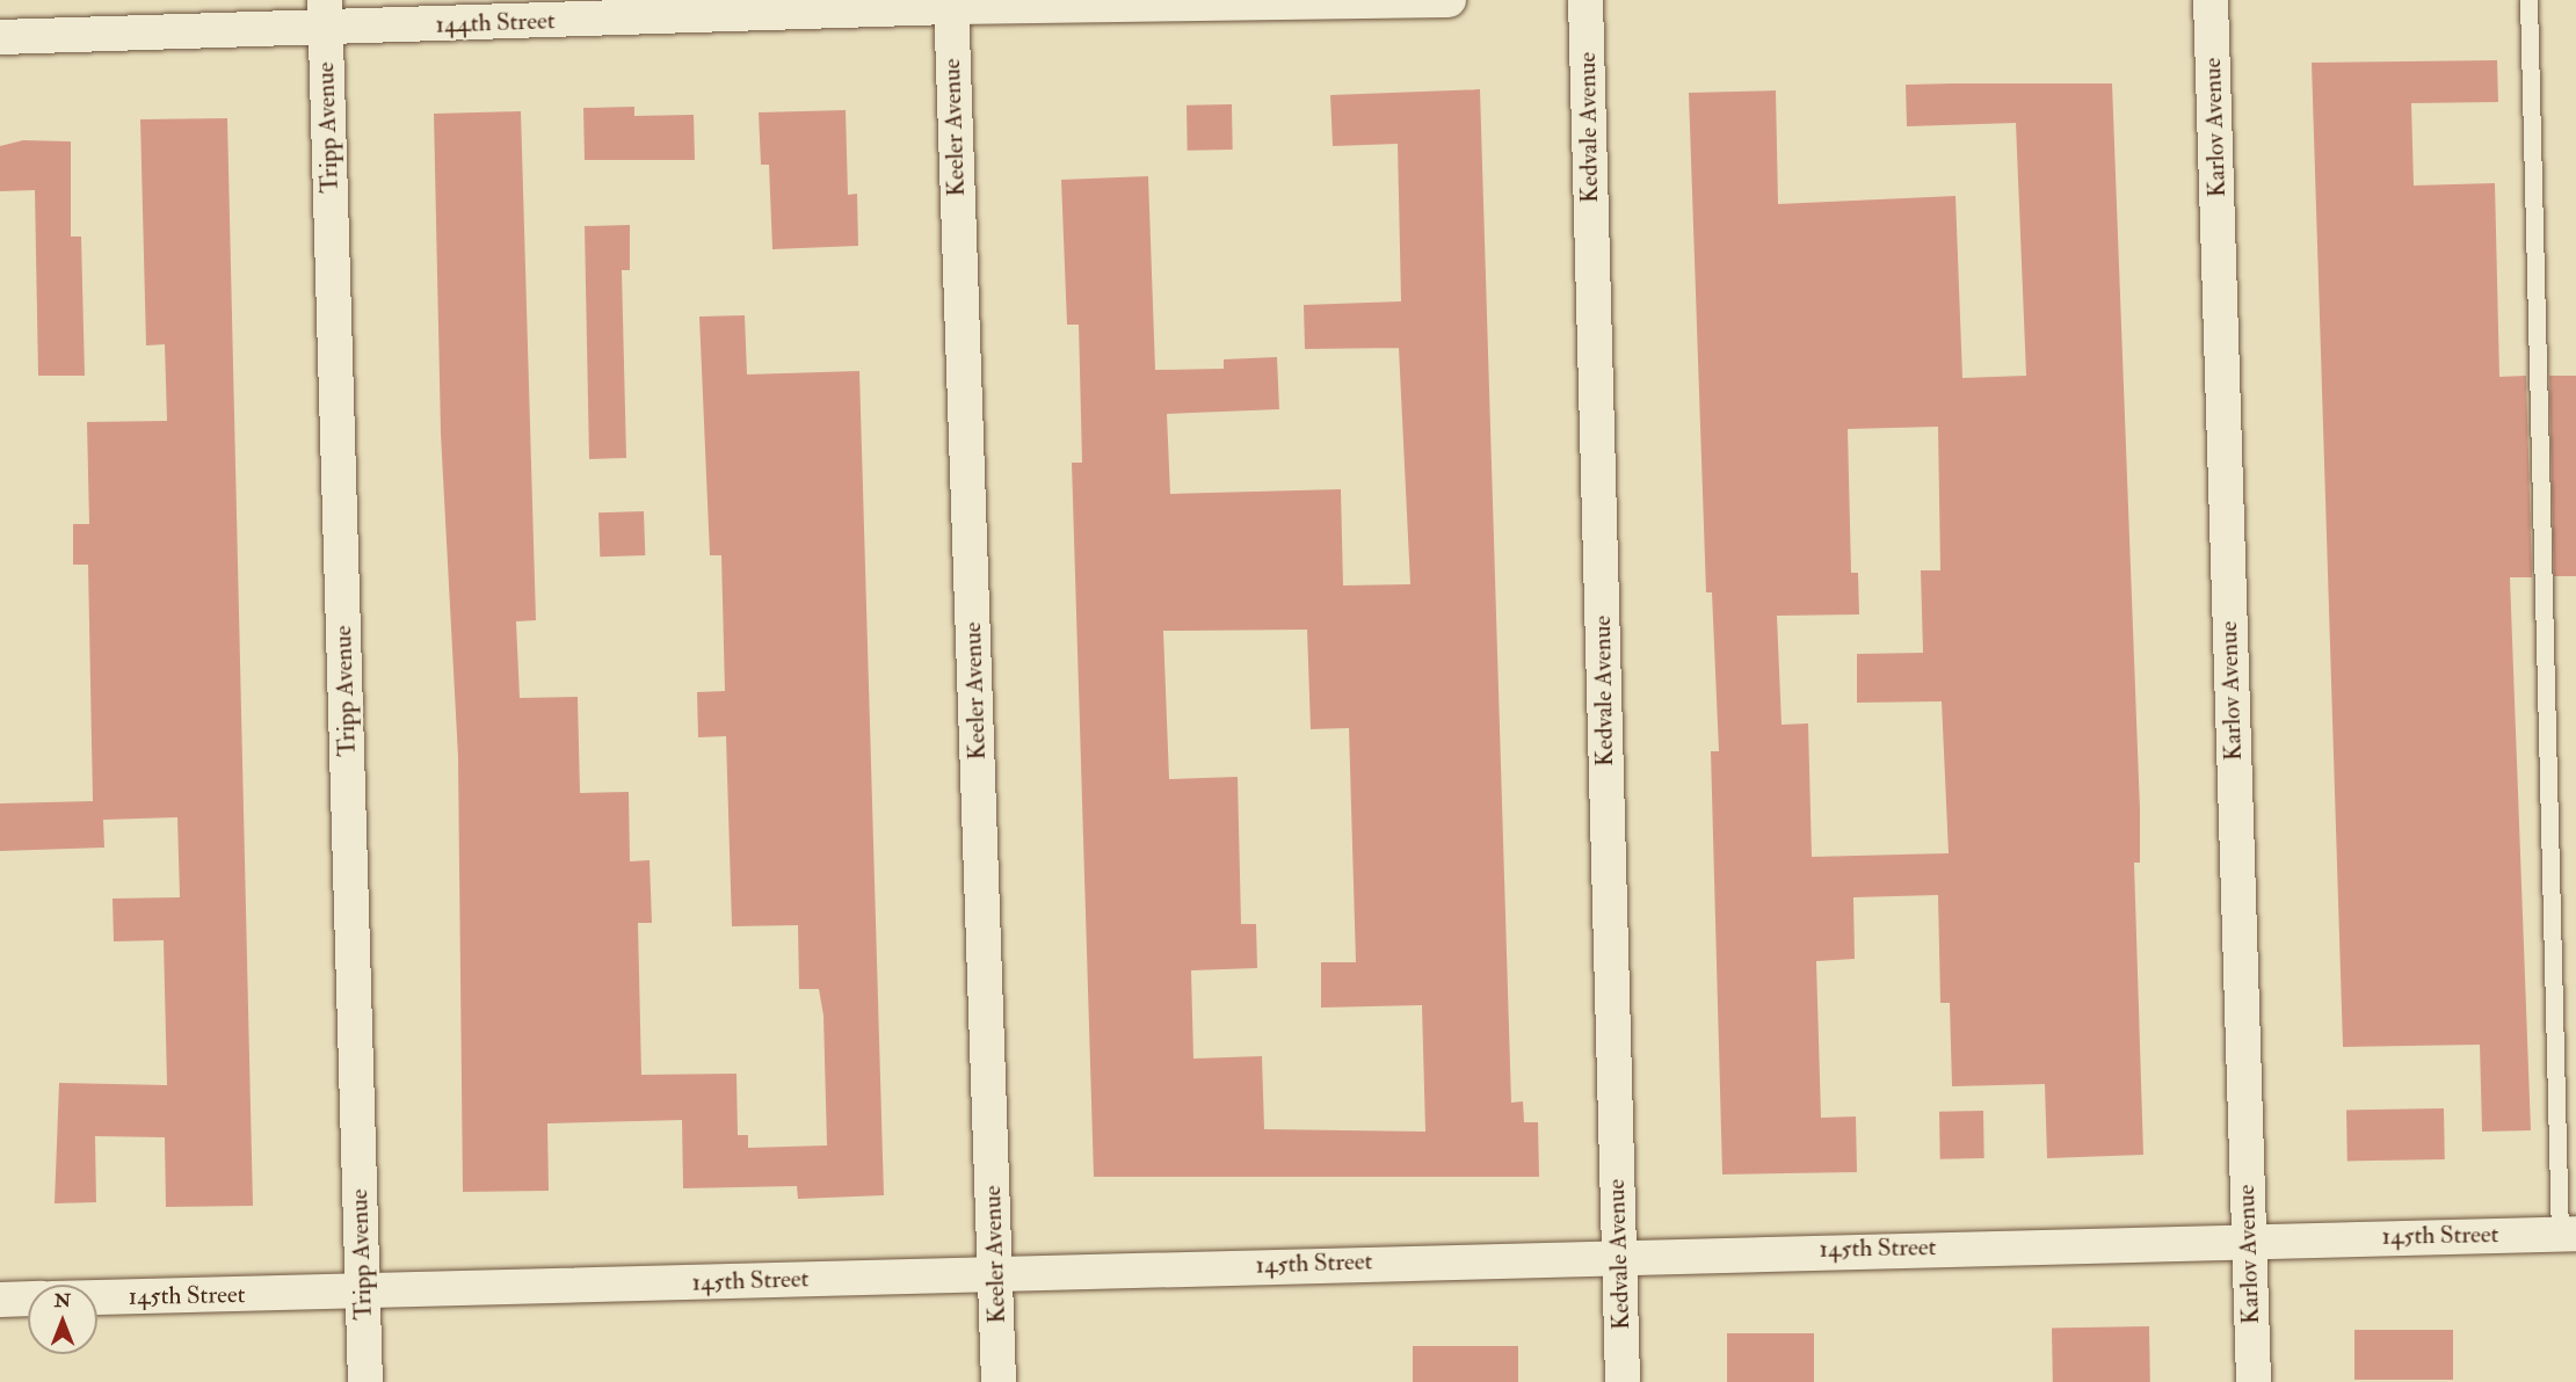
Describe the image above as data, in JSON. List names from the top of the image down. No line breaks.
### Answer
{"streets":{"street":["144th Street","Tripp Avenue","Keeler Avenue","Kedvale Avenue","Karlov Avenue","145th Street"]},"crossings":[["144th Street","Tripp Avenue"],["144th Street","Keeler Avenue"],["Tripp Avenue","145th Street"],["Keeler Avenue","145th Street"],["Kedvale Avenue","145th Street"],["Karlov Avenue","145th Street"]],"north":"top"}
